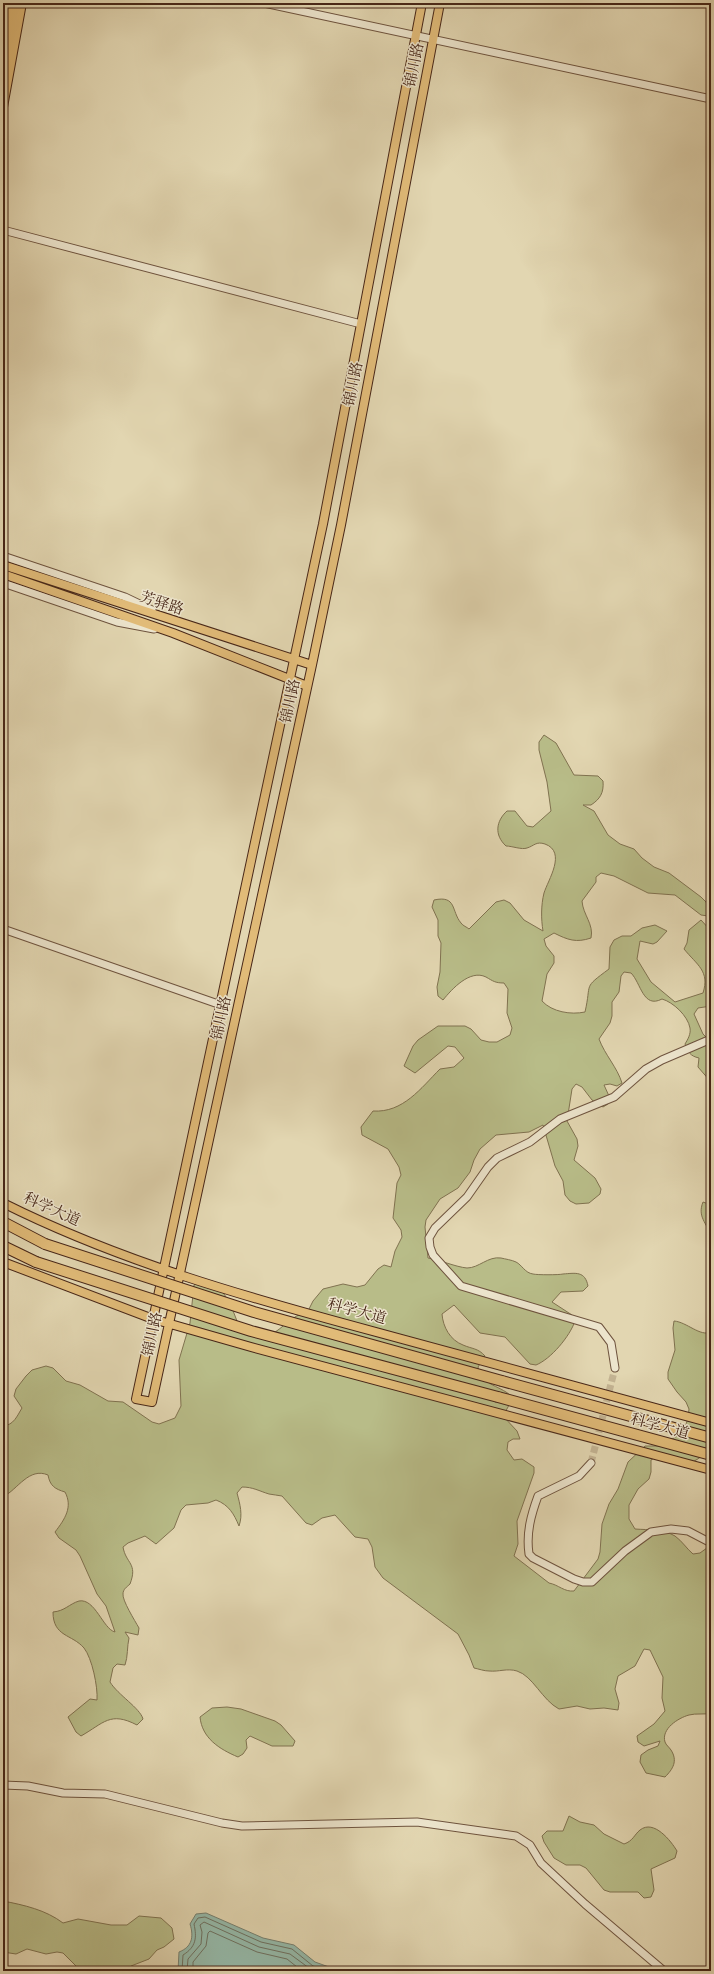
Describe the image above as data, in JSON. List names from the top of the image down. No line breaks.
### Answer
{"streets":{"highway":["科学大道"],"main road":["锦川路","芳驿路"]},"crossings":[["锦川路","芳驿路"],["锦川路","科学大道"]]}
